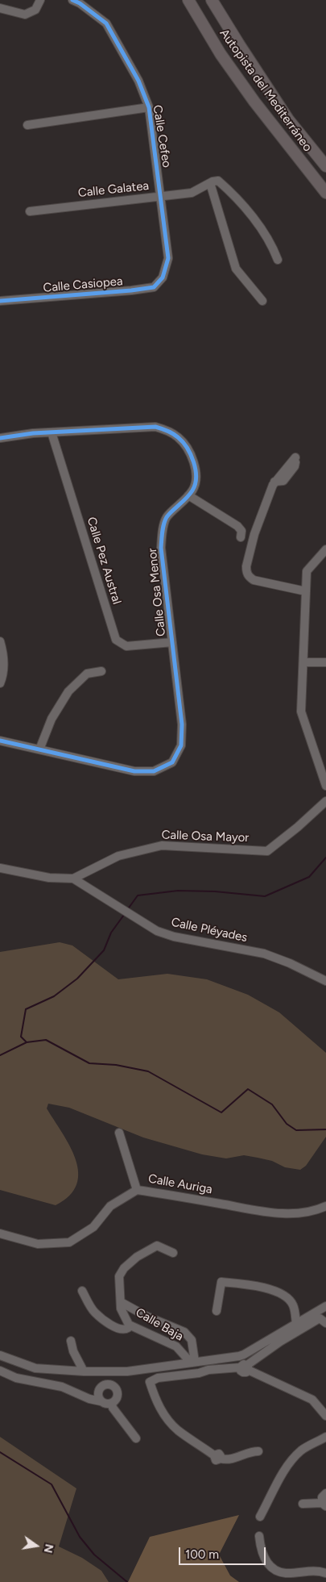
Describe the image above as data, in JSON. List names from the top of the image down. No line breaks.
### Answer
{"streets":{"highway":["Autopista del Mediterráneo"],"street":["Calle Cefeo","Calle Galatea","Calle Casiopea","Calle Pez Austral","Calle Osa Menor","Calle Osa Mayor","Calle Pléyades","Calle Auriga","Calle Baja"]},"crossings":[["Calle Cefeo","Calle Galatea"],["Calle Cefeo","Calle Casiopea"],["Calle Pez Austral","Calle Osa Menor"],["Calle Osa Mayor","Calle Pléyades"]],"scale_bar":"100 m","north":"right"}
